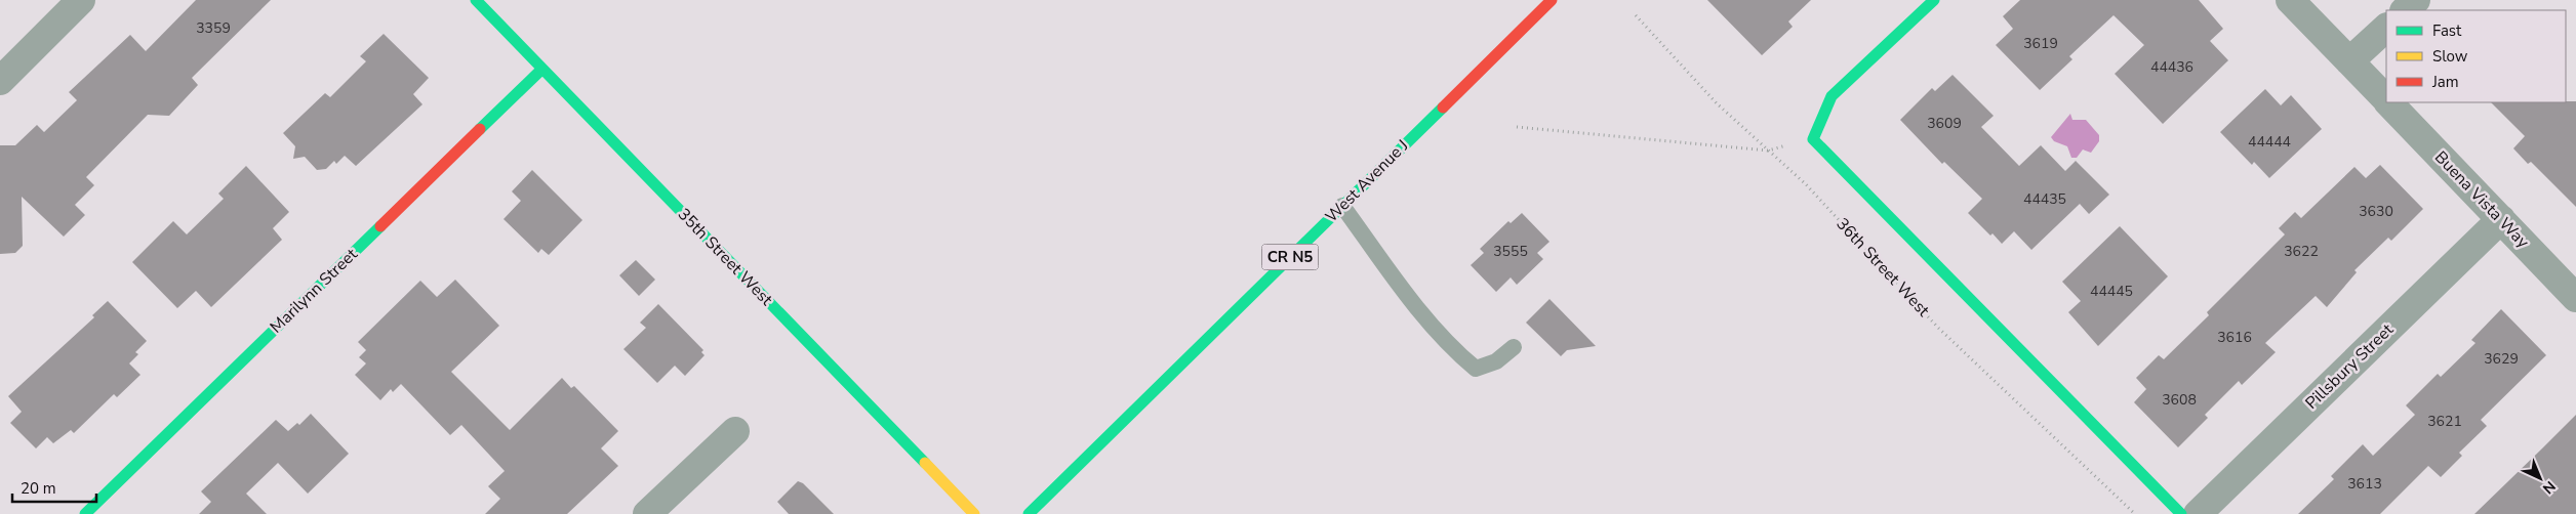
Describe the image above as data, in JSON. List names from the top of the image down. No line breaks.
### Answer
{"streets":{"street":["West Avenue J","Buena Vista Way","35th Street West","CR N5","Marilynn Street","Pillsbury Street"],"path":["36th Street West"]},"crossings":[["Buena Vista Way","Pillsbury Street"],["35th Street West","Marilynn Street"]],"house_numbers":["3359","3619","44436","3609","44444","44435","3630","3555","3622","44445","3616","3629","3608","3621","3613"],"legend":["Fast","Slow","Jam"],"scale_bar":"20 m","north":"bottom right"}
